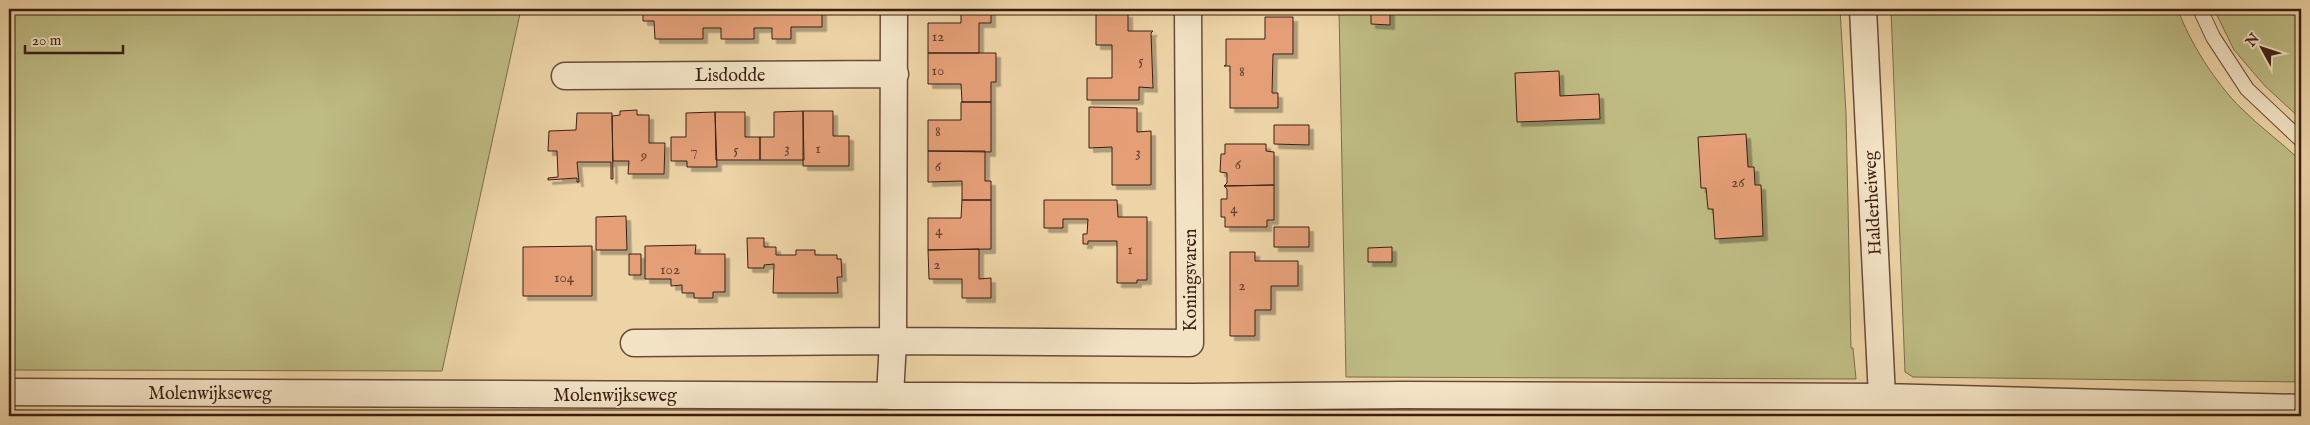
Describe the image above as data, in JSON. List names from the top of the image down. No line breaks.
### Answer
{"streets":{"street":["Lisdodde","Halderheiweg","Koningsvaren","Molenwijkseweg"]},"crossings":[["Halderheiweg","Molenwijkseweg"]],"house_numbers":["12","5","10","8","8","3","1","5","7","3","9","6","6","26","4","4","1","2","102","104","2"],"scale_bar":"20 m","north":"top left"}
